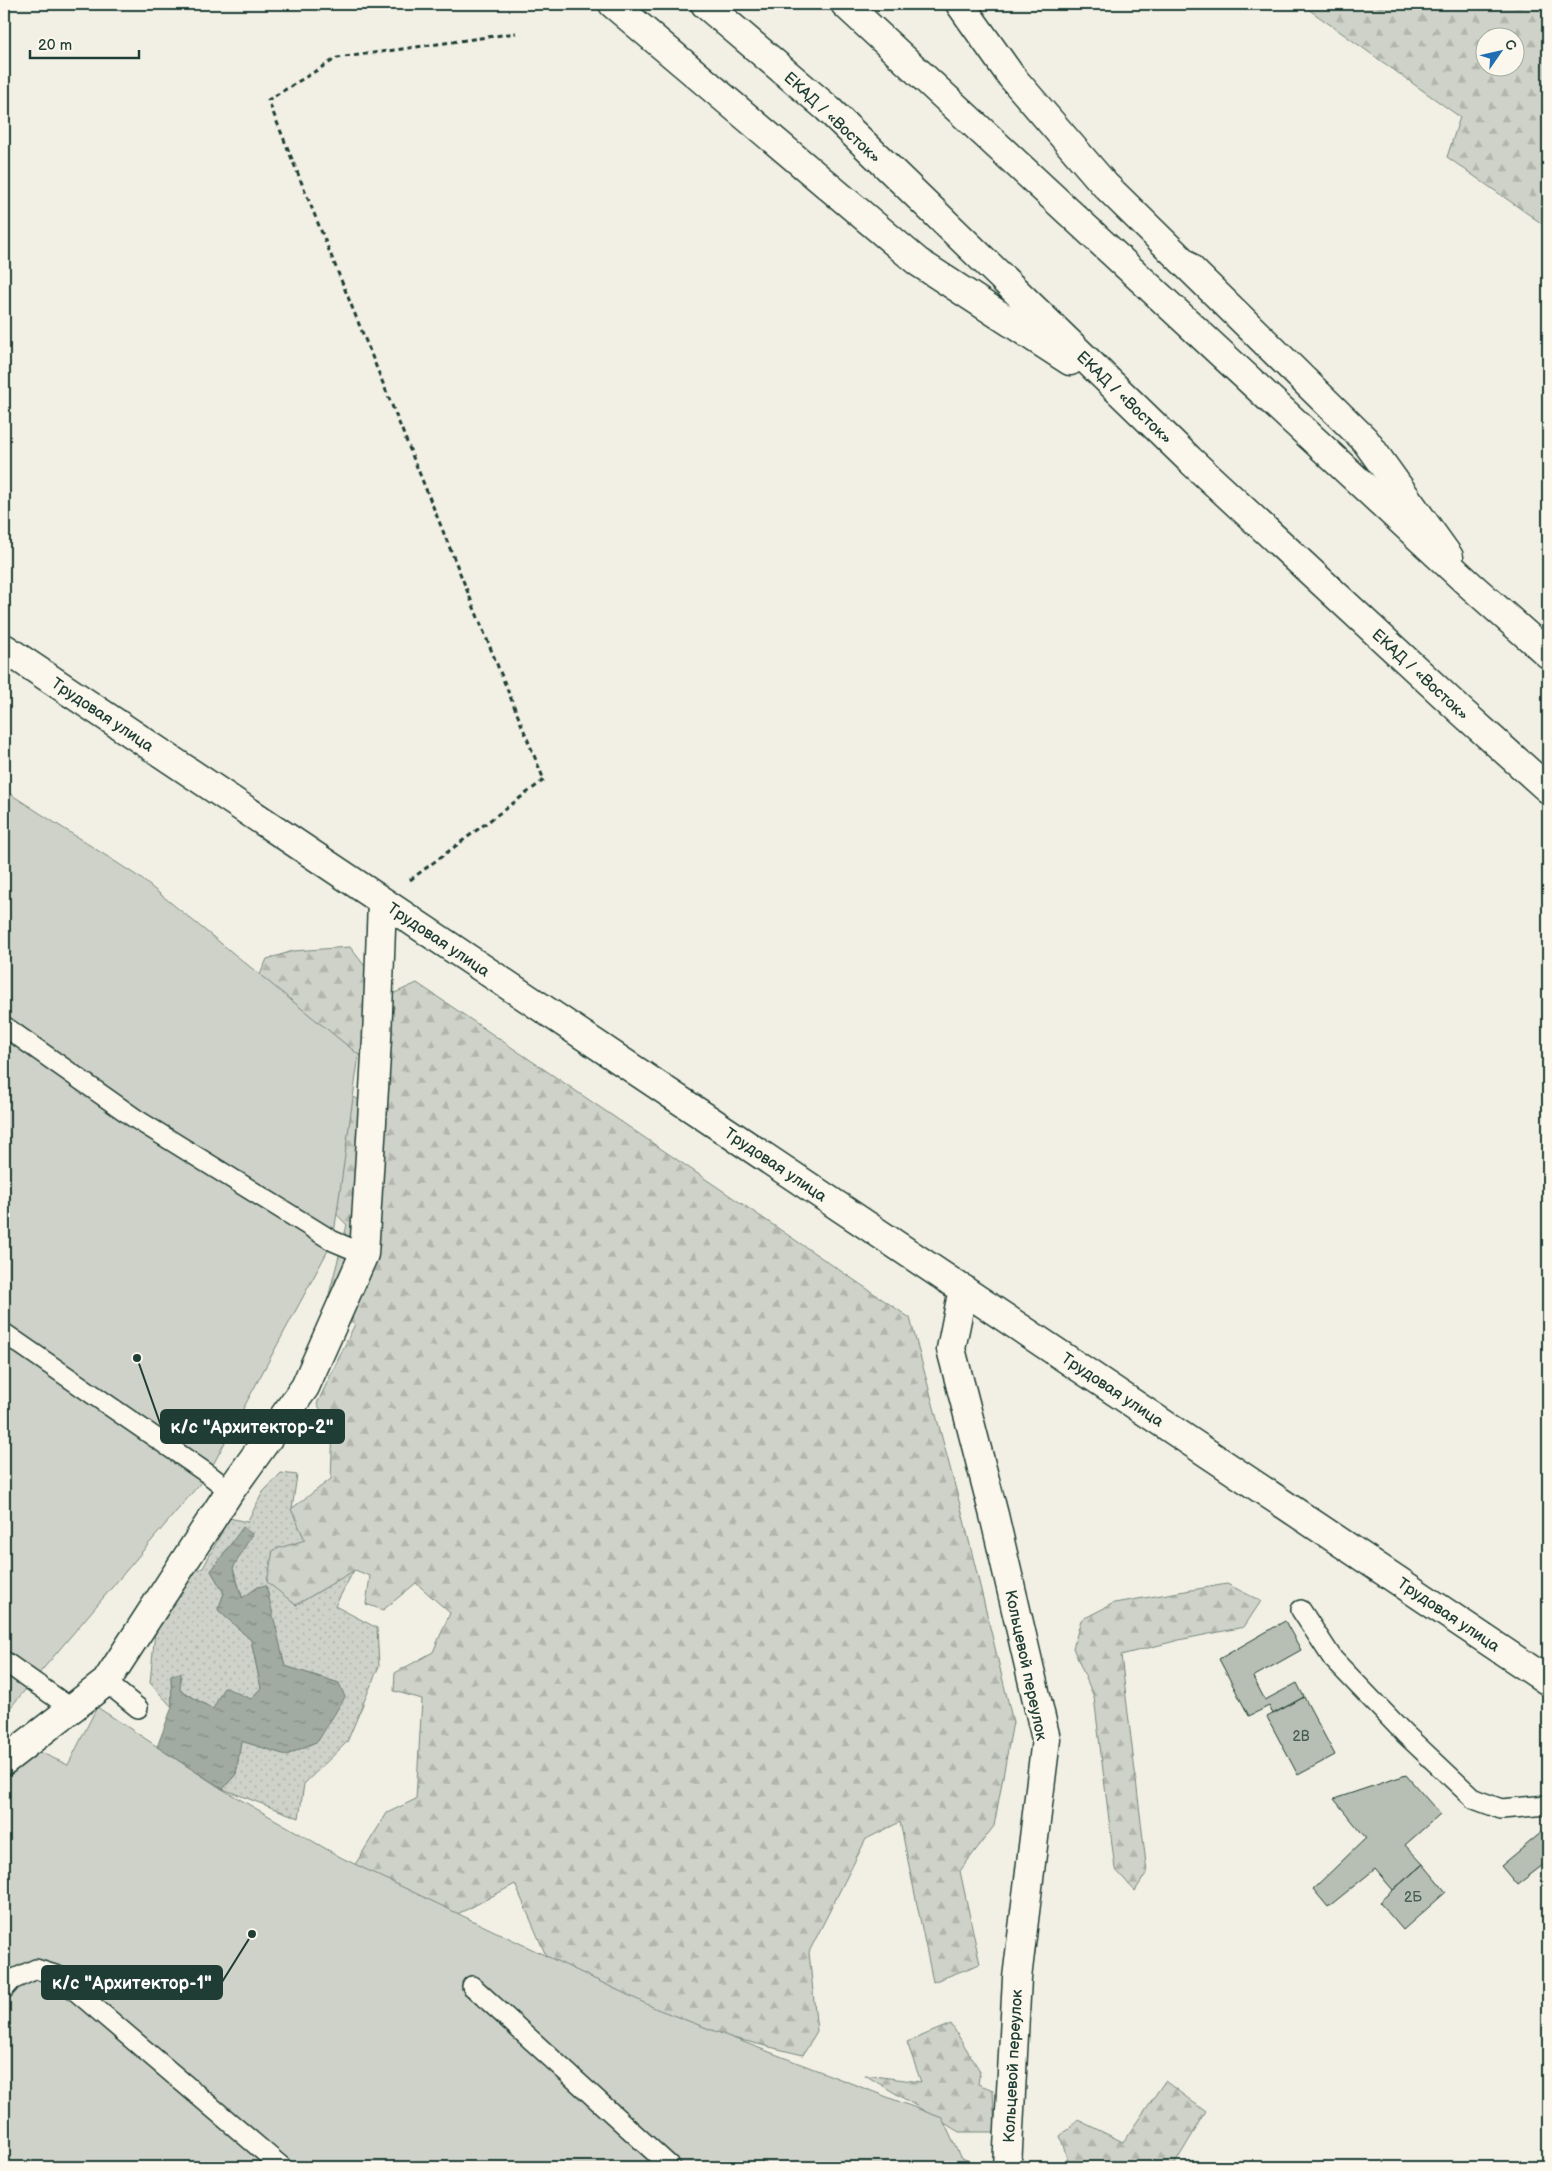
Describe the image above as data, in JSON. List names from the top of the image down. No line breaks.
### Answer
{"streets":{"main road":["ЕКАД / «Восток»","Трудовая улица","Кольцевой переулок"]},"crossings":[["Трудовая улица","Кольцевой переулок"]],"places":["к/с \"Архитектор-2\"","к/с \"Архитектор-1\""],"house_numbers":["2В","2Б"],"scale_bar":"20 m","north":"top right"}
